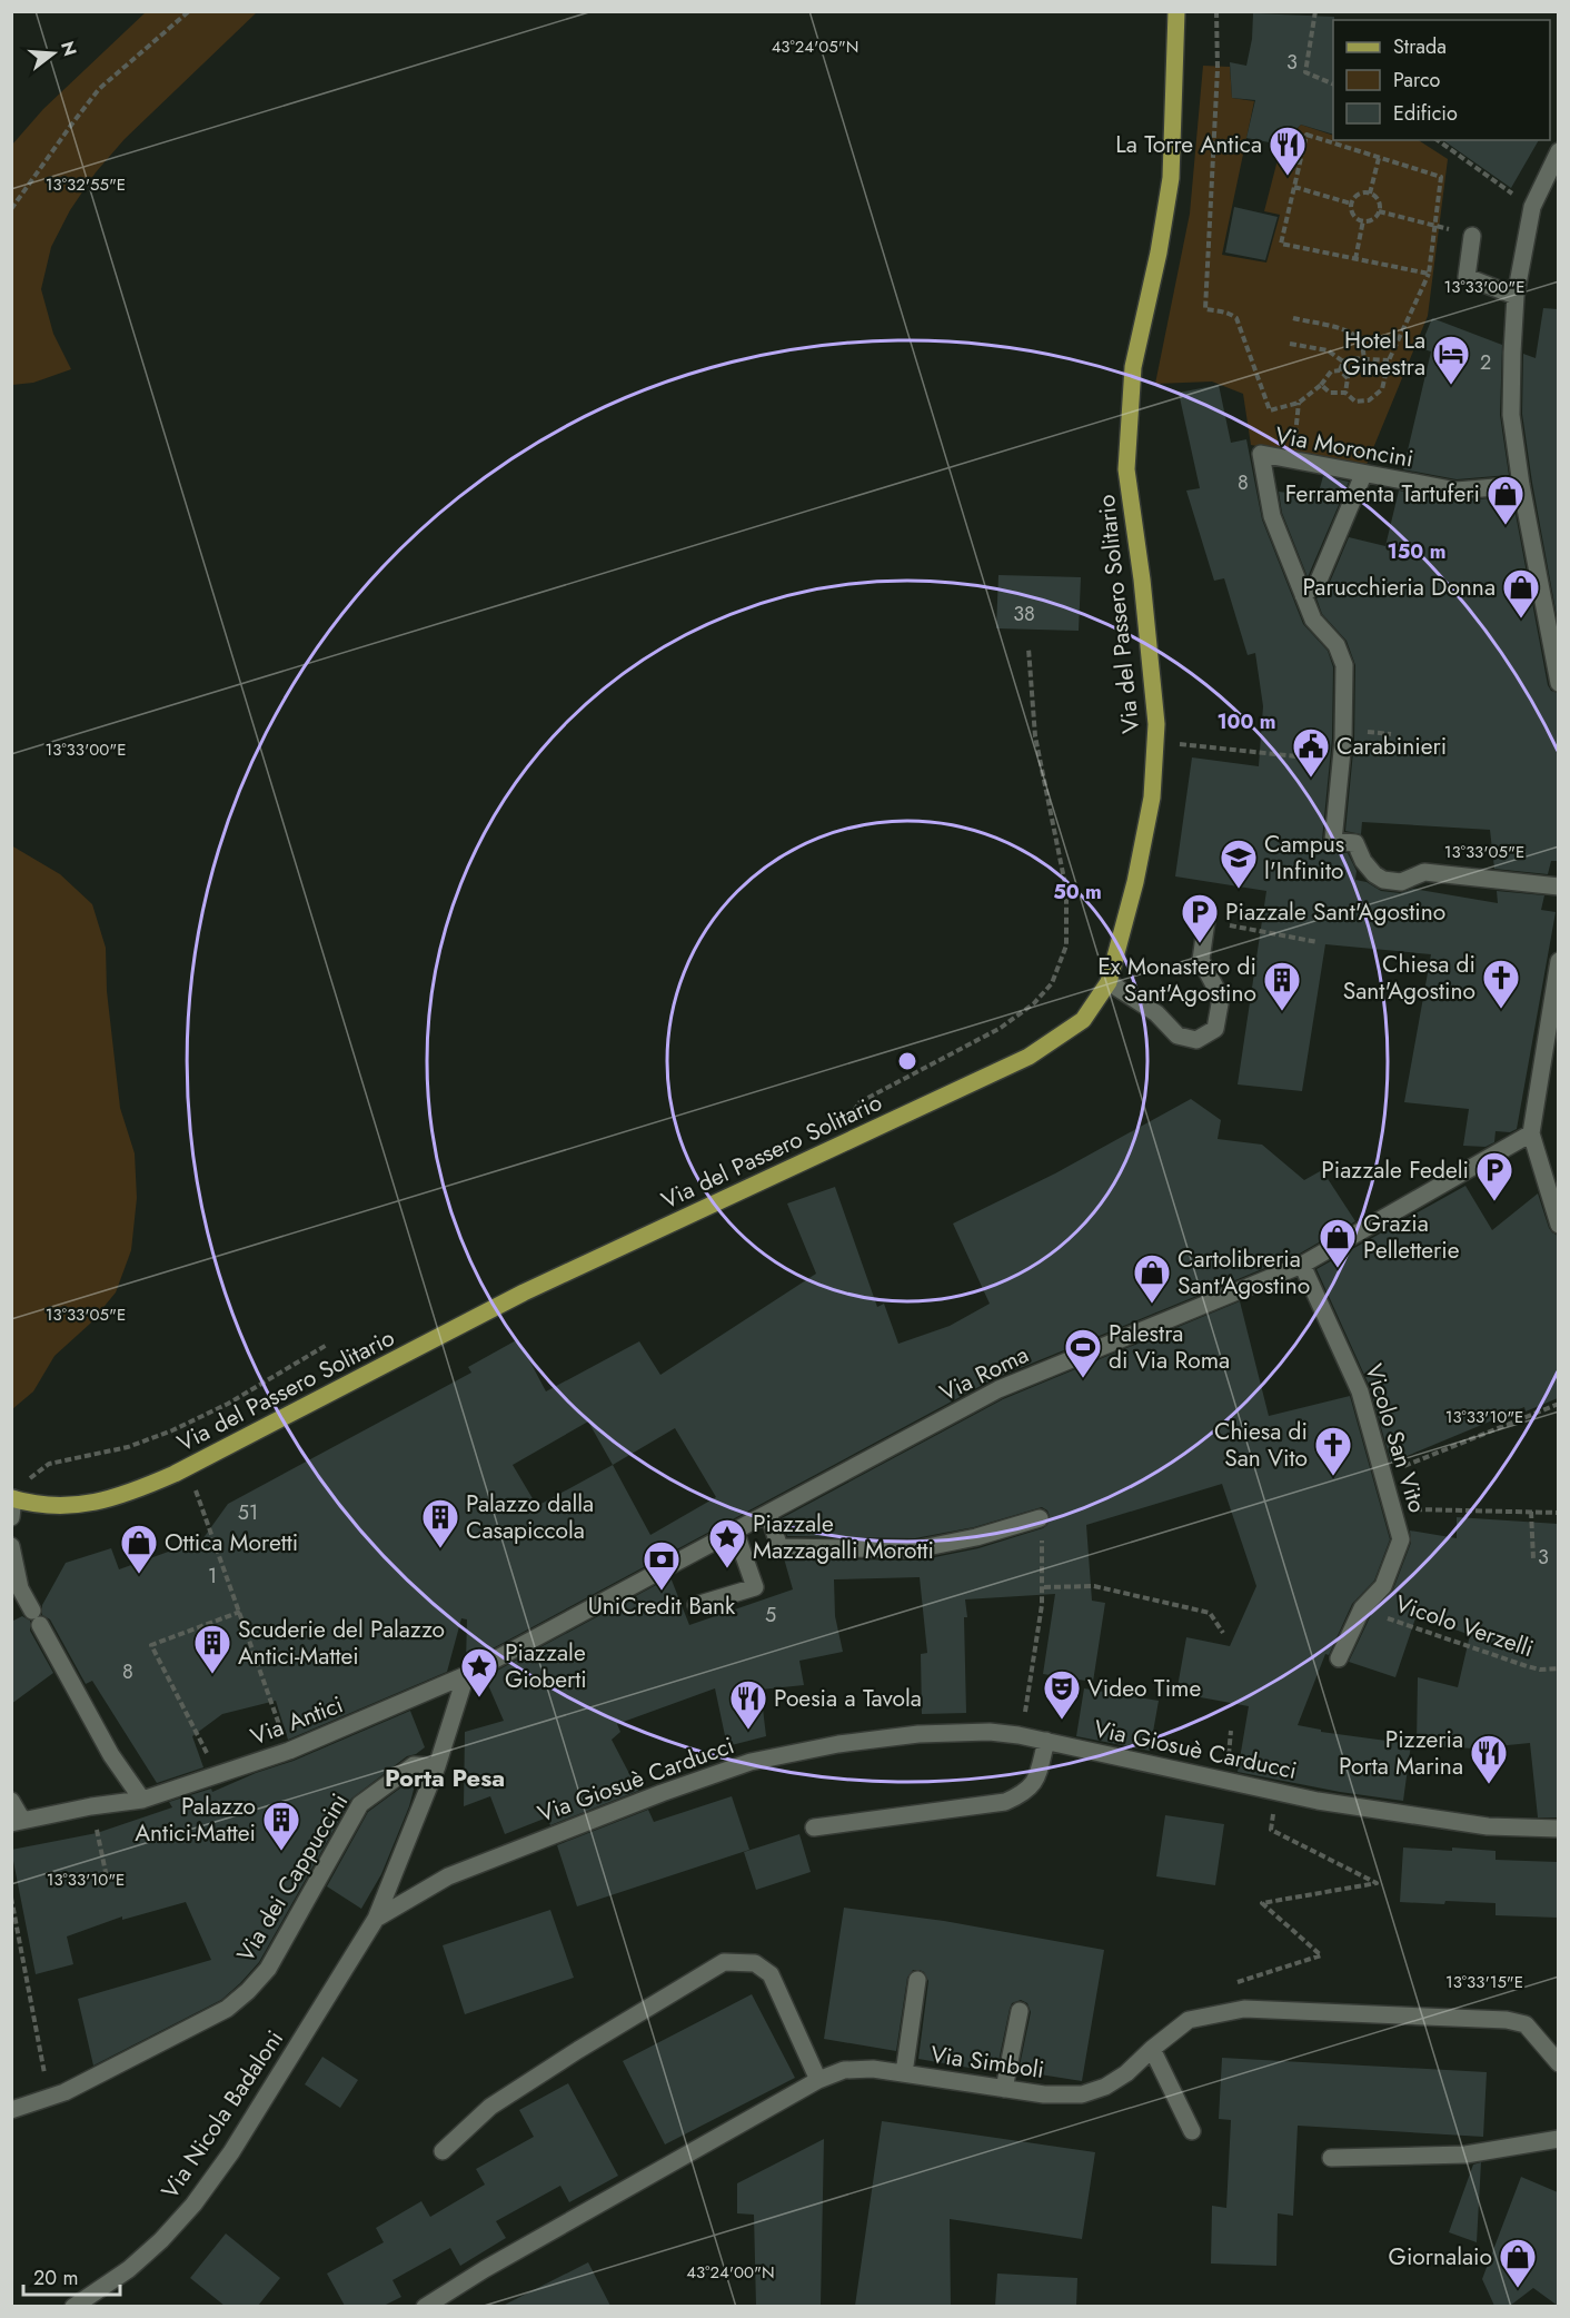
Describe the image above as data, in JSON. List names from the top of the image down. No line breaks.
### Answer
{"streets":{"main road":["Via del Passero Solitario"],"street":["Via Moroncini","Via Roma","Vicolo San Vito","Via Antici","Via Giosuè Carducci","Via dei Cappuccini","Via Simboli","Via Nicola Badaloni"],"path":["Vicolo Verzelli"]},"crossings":[["Via Roma","Vicolo San Vito"],["Via Roma","Via Antici"],["Via Roma","Via Nicola Badaloni"],["Vicolo San Vito","Vicolo Verzelli"],["Via Antici","Via Nicola Badaloni"],["Via Giosuè Carducci","Via Nicola Badaloni"],["Via dei Cappuccini","Via Nicola Badaloni"]],"districts":["Porta Pesa"],"places":{"restaurant":["La Torre Antica","Poesia a Tavola","Pizzeria Porta Marina"],"hotel":["Hotel La Ginestra"],"shop":["Ferramenta Tartuferi","Parucchieria Donna","Grazia Pelletterie","Cartolibreria Sant'Agostino","Ottica Moretti","Giornalaio"],"public building":["Carabinieri"],"school or university":["Campus l'Infinito"],"parking":["Piazzale Sant'Agostino","Piazzale Fedeli"],"church":["Chiesa di Sant'Agostino","Chiesa di San Vito"],"building":["Ex Monastero di Sant'Agostino","Palazzo dalla Casapiccola","Scuderie del Palazzo Antici-Mattei","Palazzo Antici-Mattei"],"sports":["Palestra di Via Roma"],"place":["Piazzale Mazzagalli Morotti","Piazzale Gioberti"],"bank":["UniCredit Bank"],"theatre":["Video Time"]},"house_numbers":["3","2","8","38","51","3","1","5","8"],"legend":["Strada","Parco","Edificio"],"scale_bar":"20 m","north":"right","coordinates":["43°24'05\"N","13°32'55\"E","13°33'00\"E","13°33'05\"E","13°33'10\"E","13°33'15\"E","43°24'00\"N"],"rings":["150 m","100 m","50 m"]}
